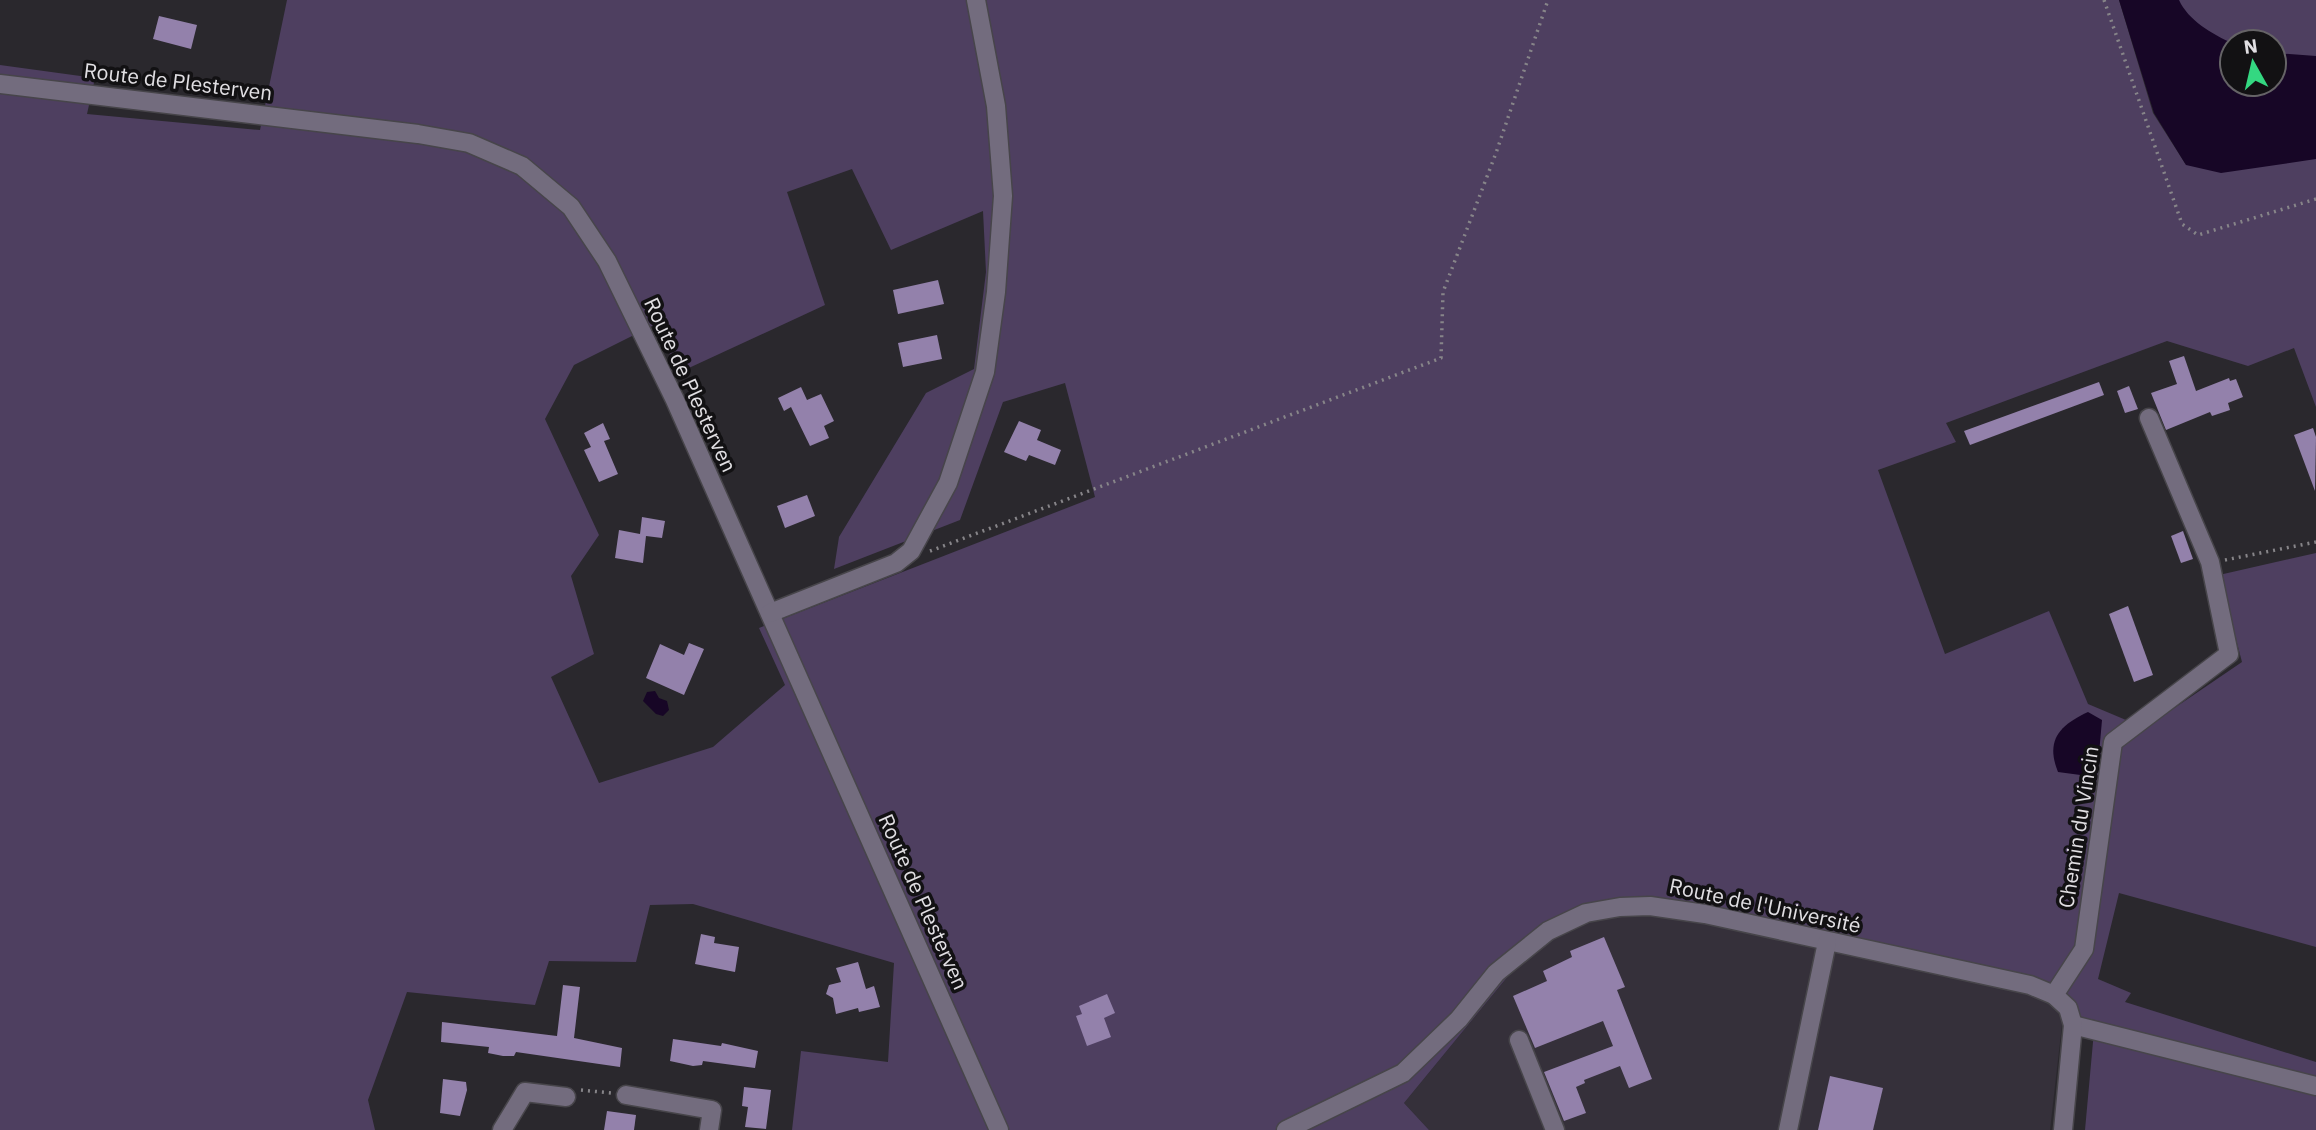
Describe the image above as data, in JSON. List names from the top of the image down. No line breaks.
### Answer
{"streets":{"street":["Route de Plesterven","Chemin du Vincin","Route de l'Université"]},"crossings":[["Chemin du Vincin","Route de l'Université"]],"north":"top"}
